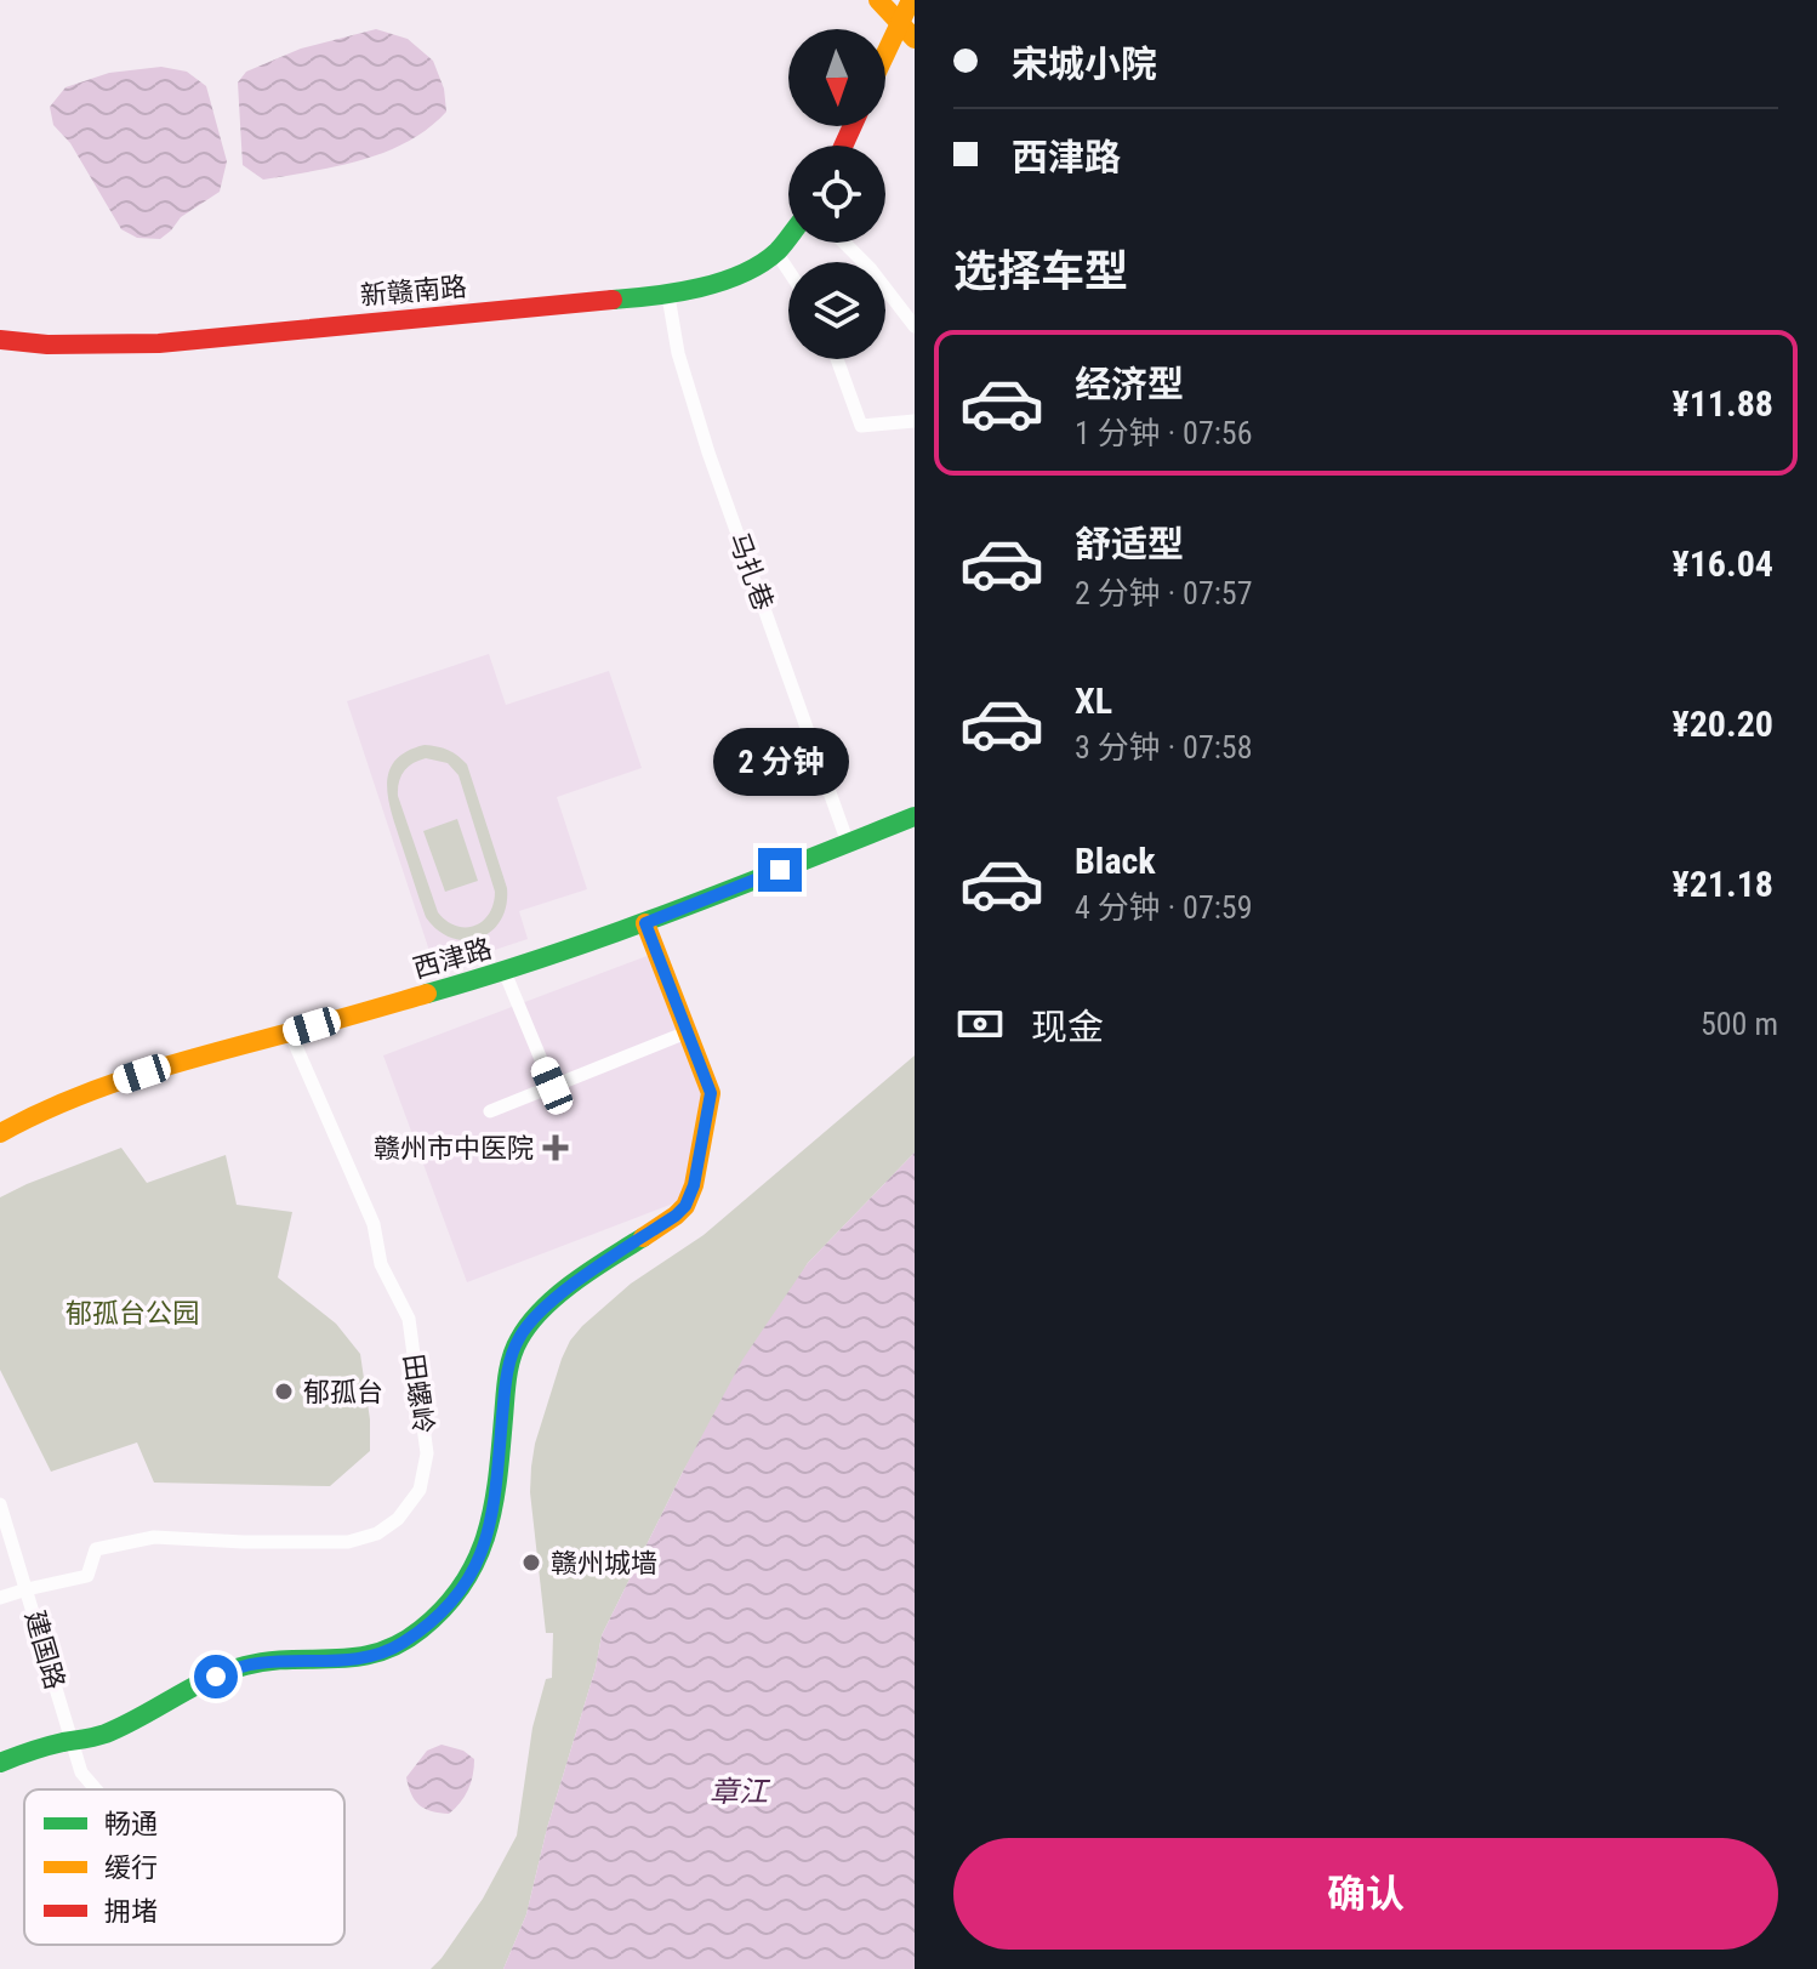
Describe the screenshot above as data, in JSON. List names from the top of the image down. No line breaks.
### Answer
{"streets":{"street":["新赣南路","马扎巷","西津路","田螺岭","建国路"]},"crossings":[["新赣南路","马扎巷"],["马扎巷","西津路"],["西津路","田螺岭"],["田螺岭","建国路"]],"water":["章江"],"parks":["郁孤台公园"],"places":{"health":["赣州市中医院"],"other":["郁孤台","赣州城墙"]},"legend":["畅通","缓行","拥堵"],"north":"bottom","page":{"banner":["宋城小院","西津路"],"heading":"选择车型","list":[{"name":"经济型","note":"1 分钟 · 07:56","value":"¥11.88"},{"name":"舒适型","note":"2 分钟 · 07:57","value":"¥16.04"},{"name":"XL","note":"3 分钟 · 07:58","value":"¥20.20"},{"name":"Black","note":"4 分钟 · 07:59","value":"¥21.18"}],"bubble":"2 分钟","pay":["现金","500 m"],"buttons":"确认"}}
